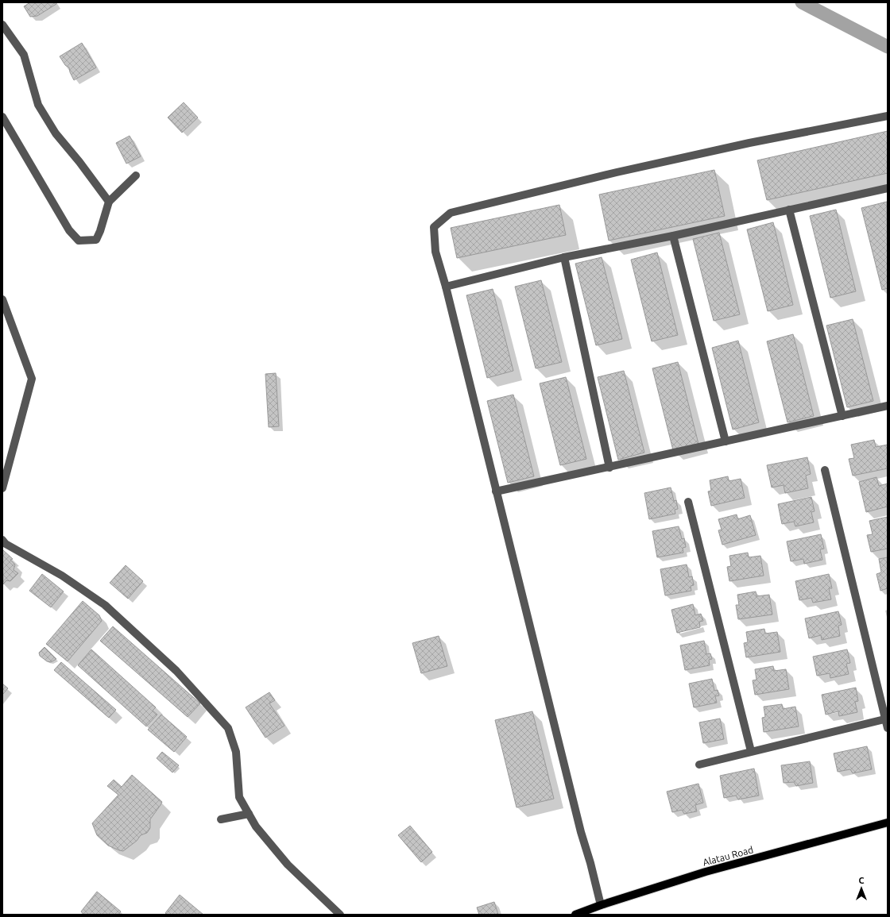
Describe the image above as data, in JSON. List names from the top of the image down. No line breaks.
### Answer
{"streets":{"main road":["Alatau Road"]},"north":"top"}
